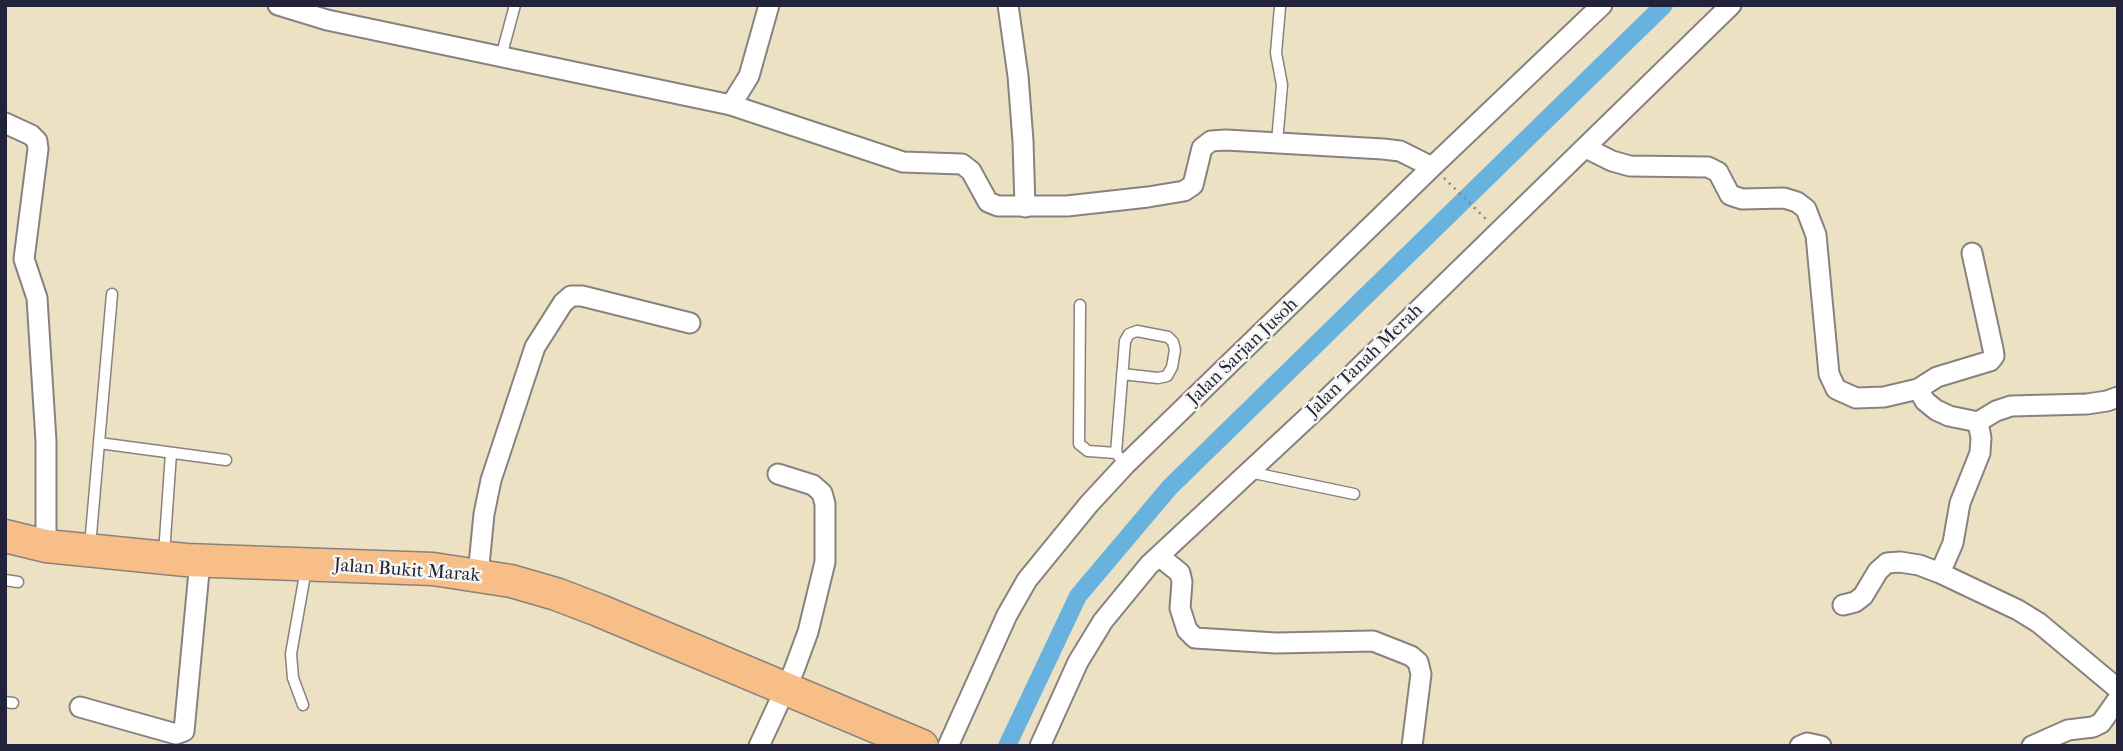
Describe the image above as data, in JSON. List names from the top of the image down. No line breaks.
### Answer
{"streets":{"main road":["Jalan Bukit Marak"],"street":["Jalan Sarjan Jusoh","Jalan Tanah Merah"]}}
